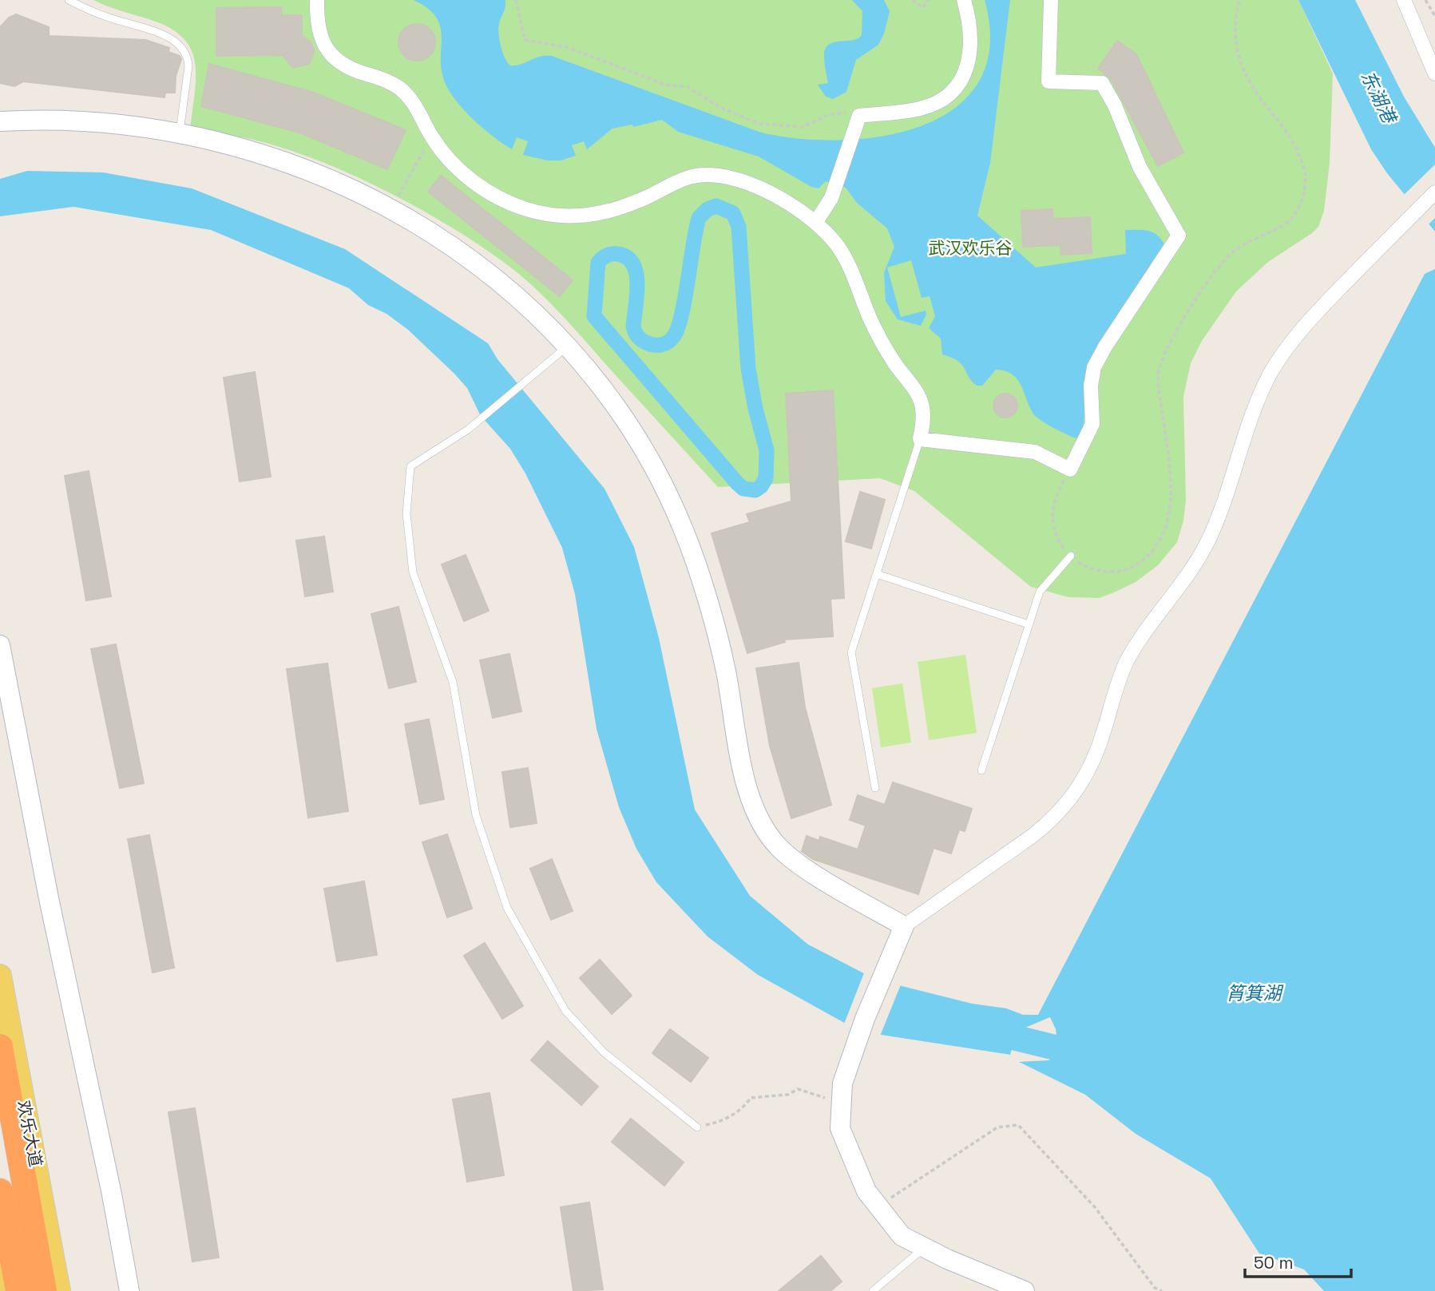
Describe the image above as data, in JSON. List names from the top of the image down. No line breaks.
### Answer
{"streets":{"highway":["欢乐大道"]},"water":["东湖港","筲箕湖"],"parks":["武汉欢乐谷"],"scale_bar":"50 m"}
